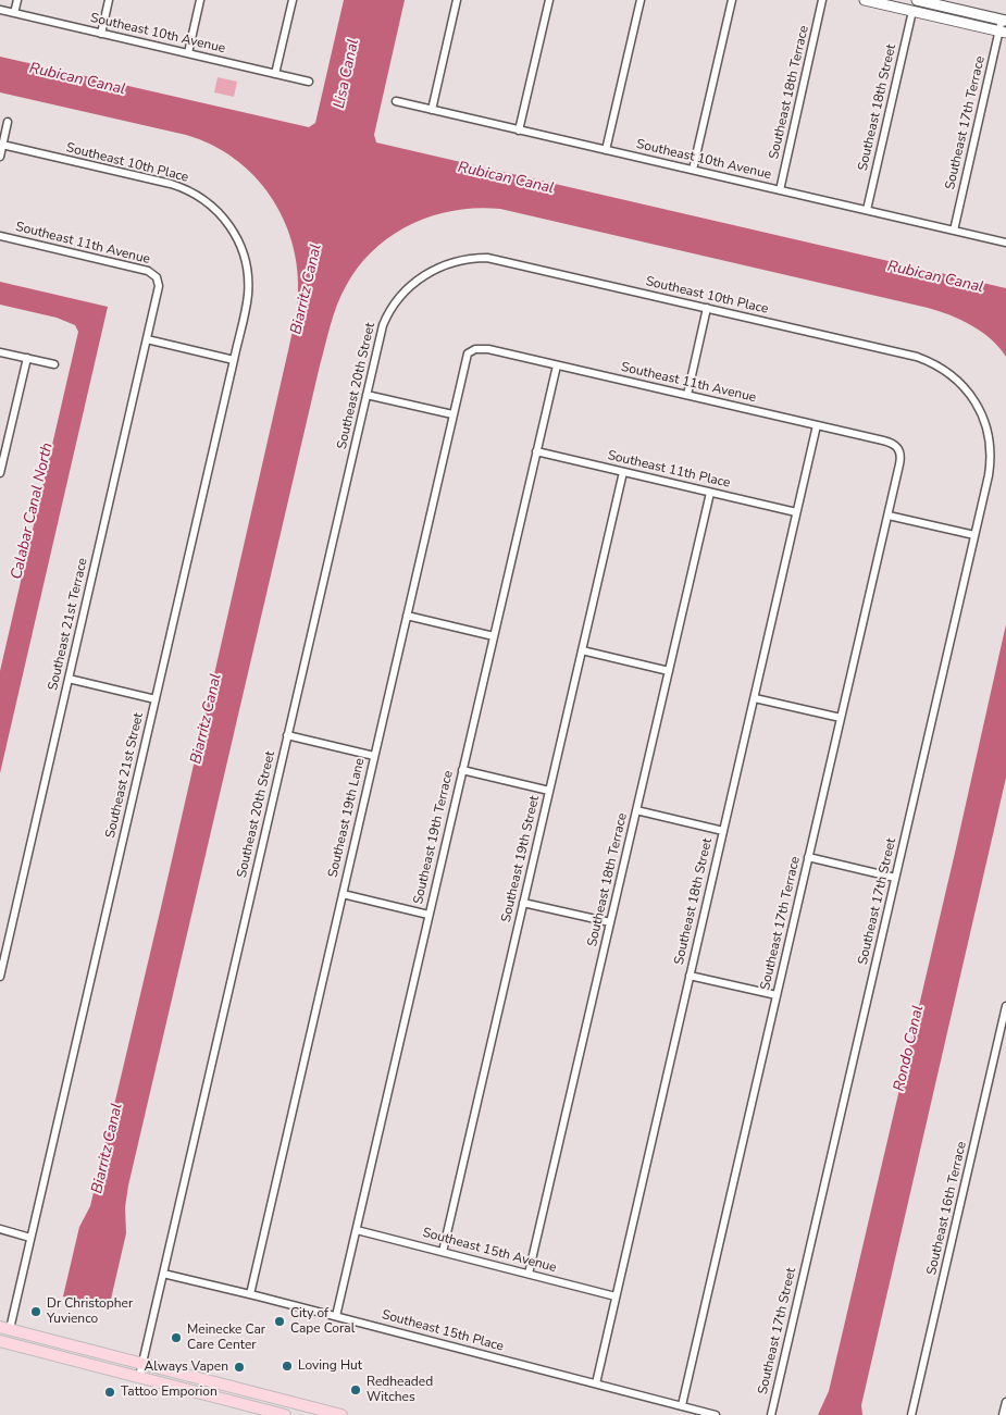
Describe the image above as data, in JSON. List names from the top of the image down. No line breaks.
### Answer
{"streets":{"street":["Southeast 10th Avenue","Southeast 18th Terrace","Southeast 18th Street","Southeast 17th Terrace","Southeast 10th Place","Southeast 11th Avenue","Southeast 20th Street","Southeast 11th Place","Southeast 21st Terrace","Southeast 21st Street","Southeast 19th Lane","Southeast 19th Terrace","Southeast 19th Street","Southeast 17th Street","Southeast 16th Terrace","Southeast 15th Avenue","Southeast 15th Place"]},"crossings":[["Southeast 10th Avenue","Southeast 18th Terrace"],["Southeast 10th Avenue","Southeast 18th Street"],["Southeast 10th Avenue","Southeast 17th Terrace"],["Southeast 18th Terrace","Southeast 11th Place"],["Southeast 18th Terrace","Southeast 15th Avenue"],["Southeast 18th Street","Southeast 11th Avenue"],["Southeast 18th Street","Southeast 11th Place"],["Southeast 18th Street","Southeast 15th Avenue"],["Southeast 18th Street","Southeast 15th Place"],["Southeast 17th Terrace","Southeast 11th Avenue"],["Southeast 17th Terrace","Southeast 15th Place"],["Southeast 10th Place","Southeast 20th Street"],["Southeast 10th Place","Southeast 21st Street"],["Southeast 10th Place","Southeast 17th Street"],["Southeast 11th Avenue","Southeast 21st Terrace"],["Southeast 11th Avenue","Southeast 19th Lane"],["Southeast 11th Avenue","Southeast 19th Terrace"],["Southeast 20th Street","Southeast 15th Place"],["Southeast 11th Place","Southeast 19th Terrace"],["Southeast 11th Place","Southeast 19th Street"],["Southeast 19th Lane","Southeast 15th Place"],["Southeast 19th Terrace","Southeast 15th Avenue"],["Southeast 19th Terrace","Southeast 15th Place"],["Southeast 19th Street","Southeast 15th Avenue"]],"water":["Lisa Canal","Rubican Canal","Biarritz Canal","Calabar Canal North","Rondo Canal"],"places":["Dr Christopher Yuvienco","City of Cape Coral","Meinecke Car Care Center","Loving Hut","Always Vapen","Redheaded Witches","Tattoo Emporion"]}
